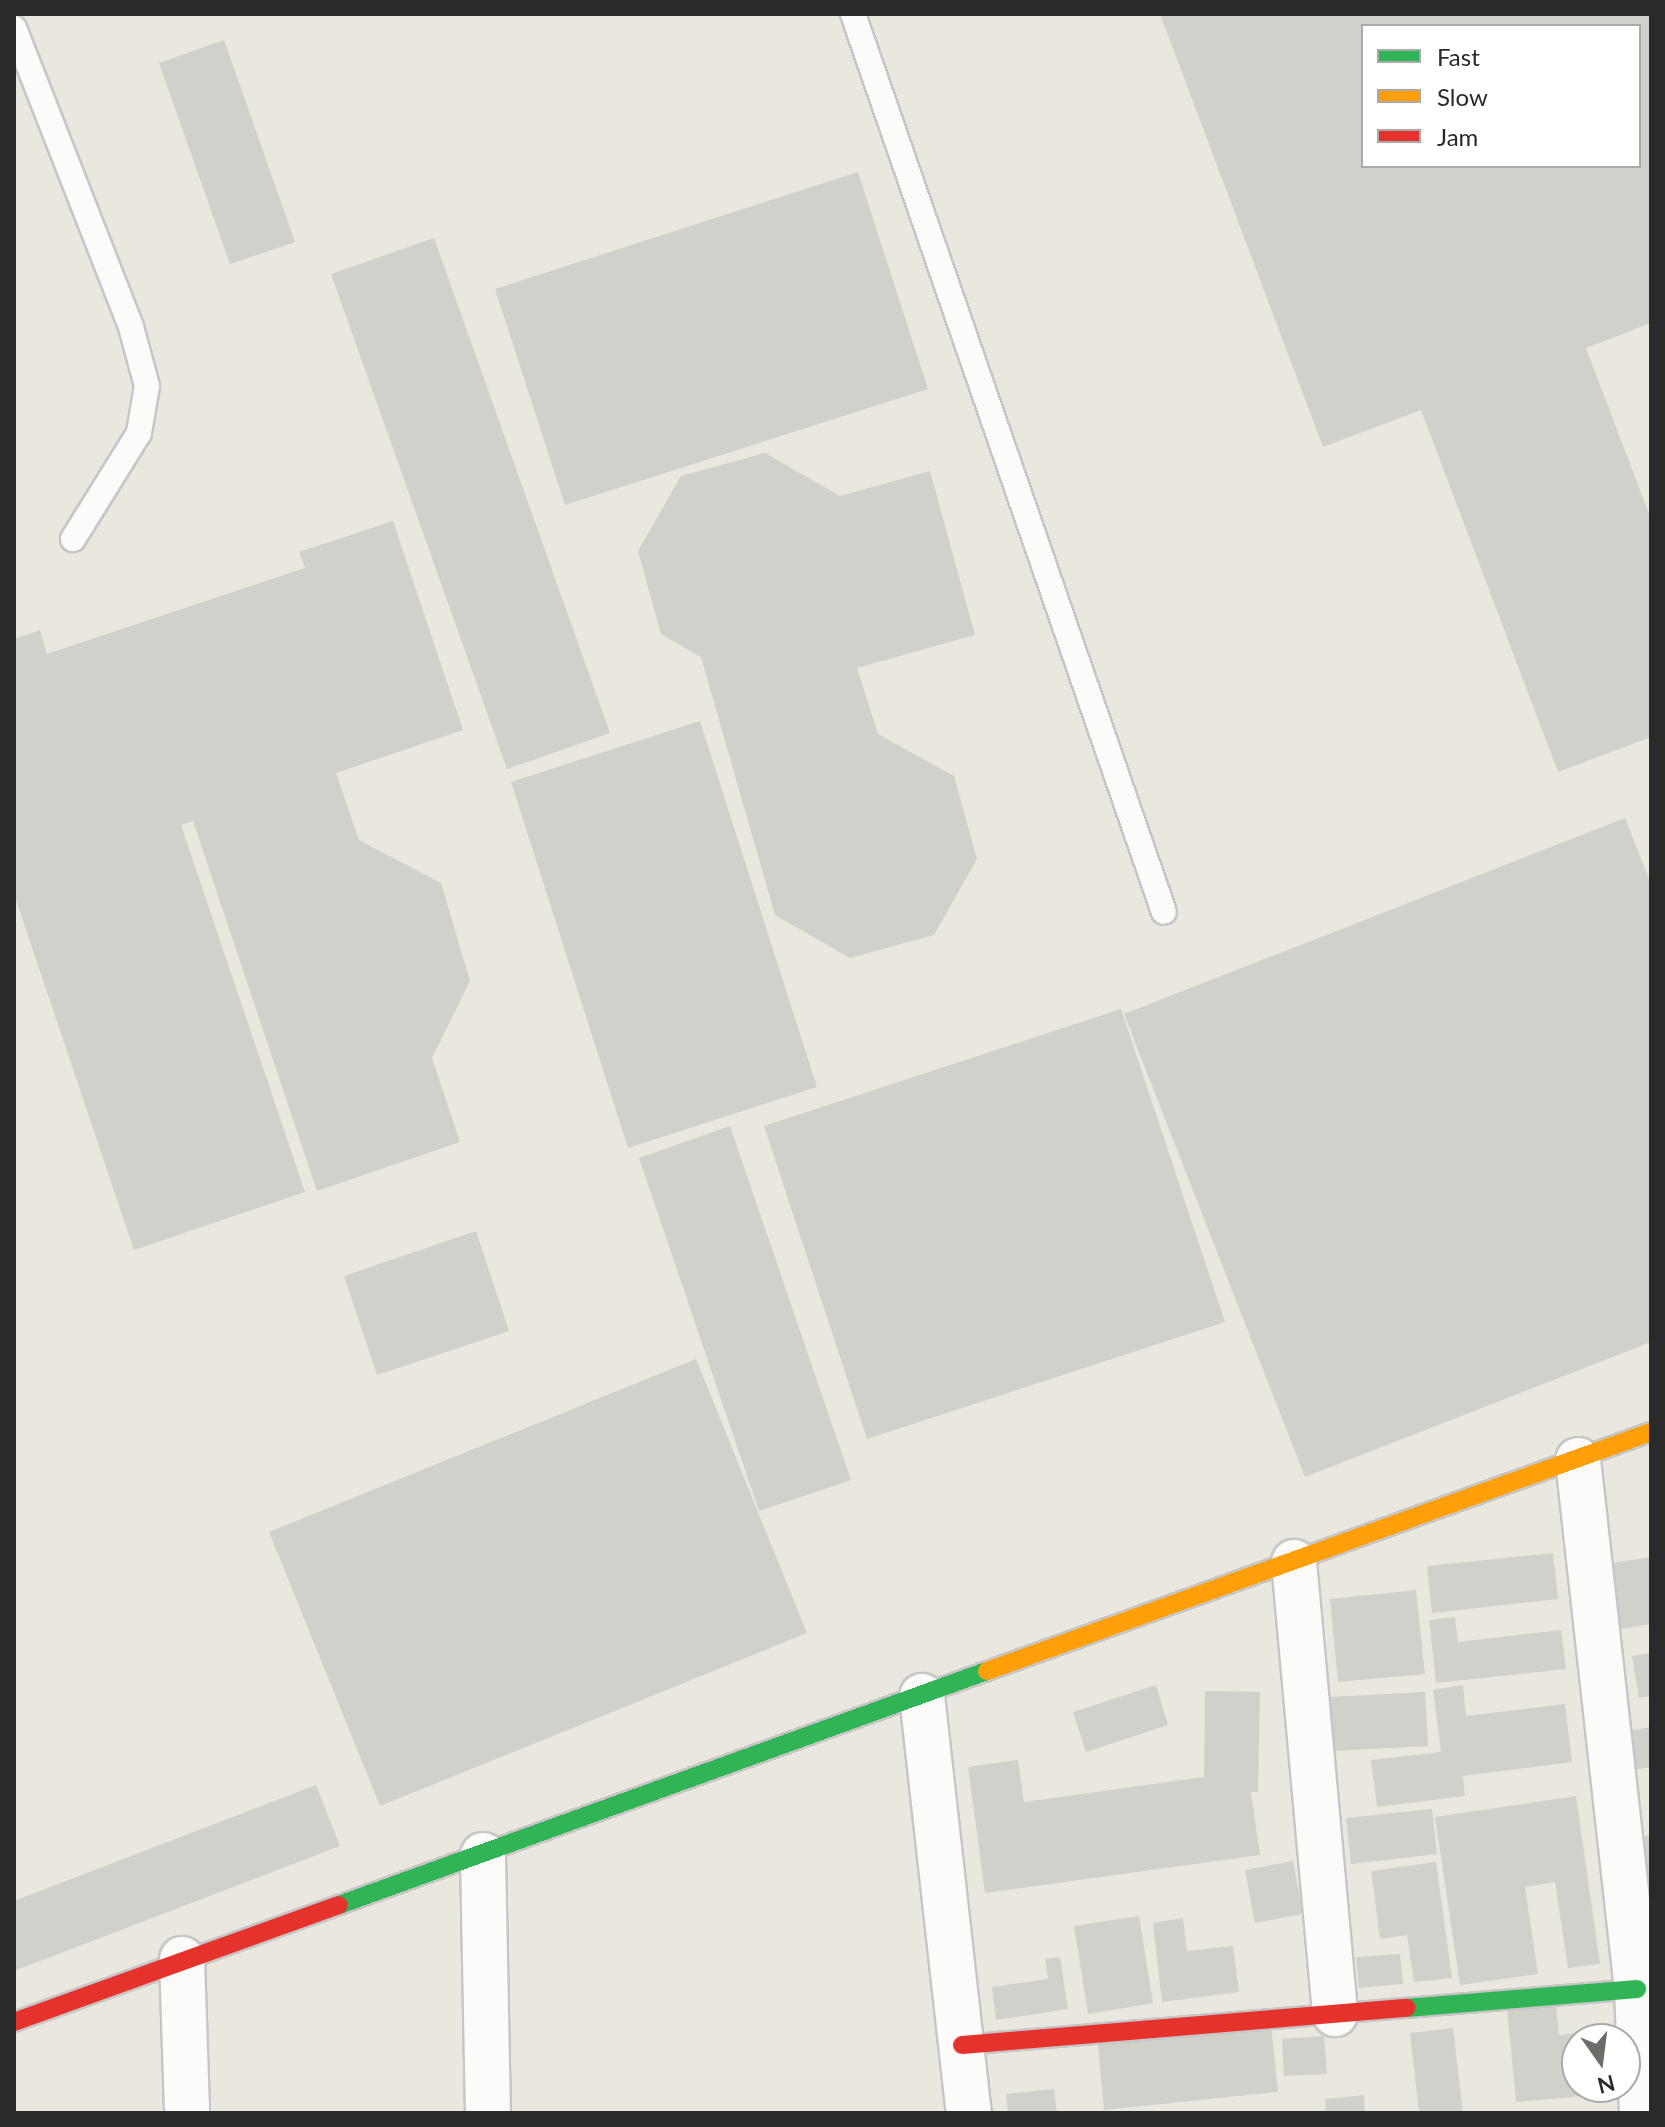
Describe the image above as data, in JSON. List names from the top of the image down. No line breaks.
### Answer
{"legend":["Fast","Slow","Jam"],"north":"bottom"}
